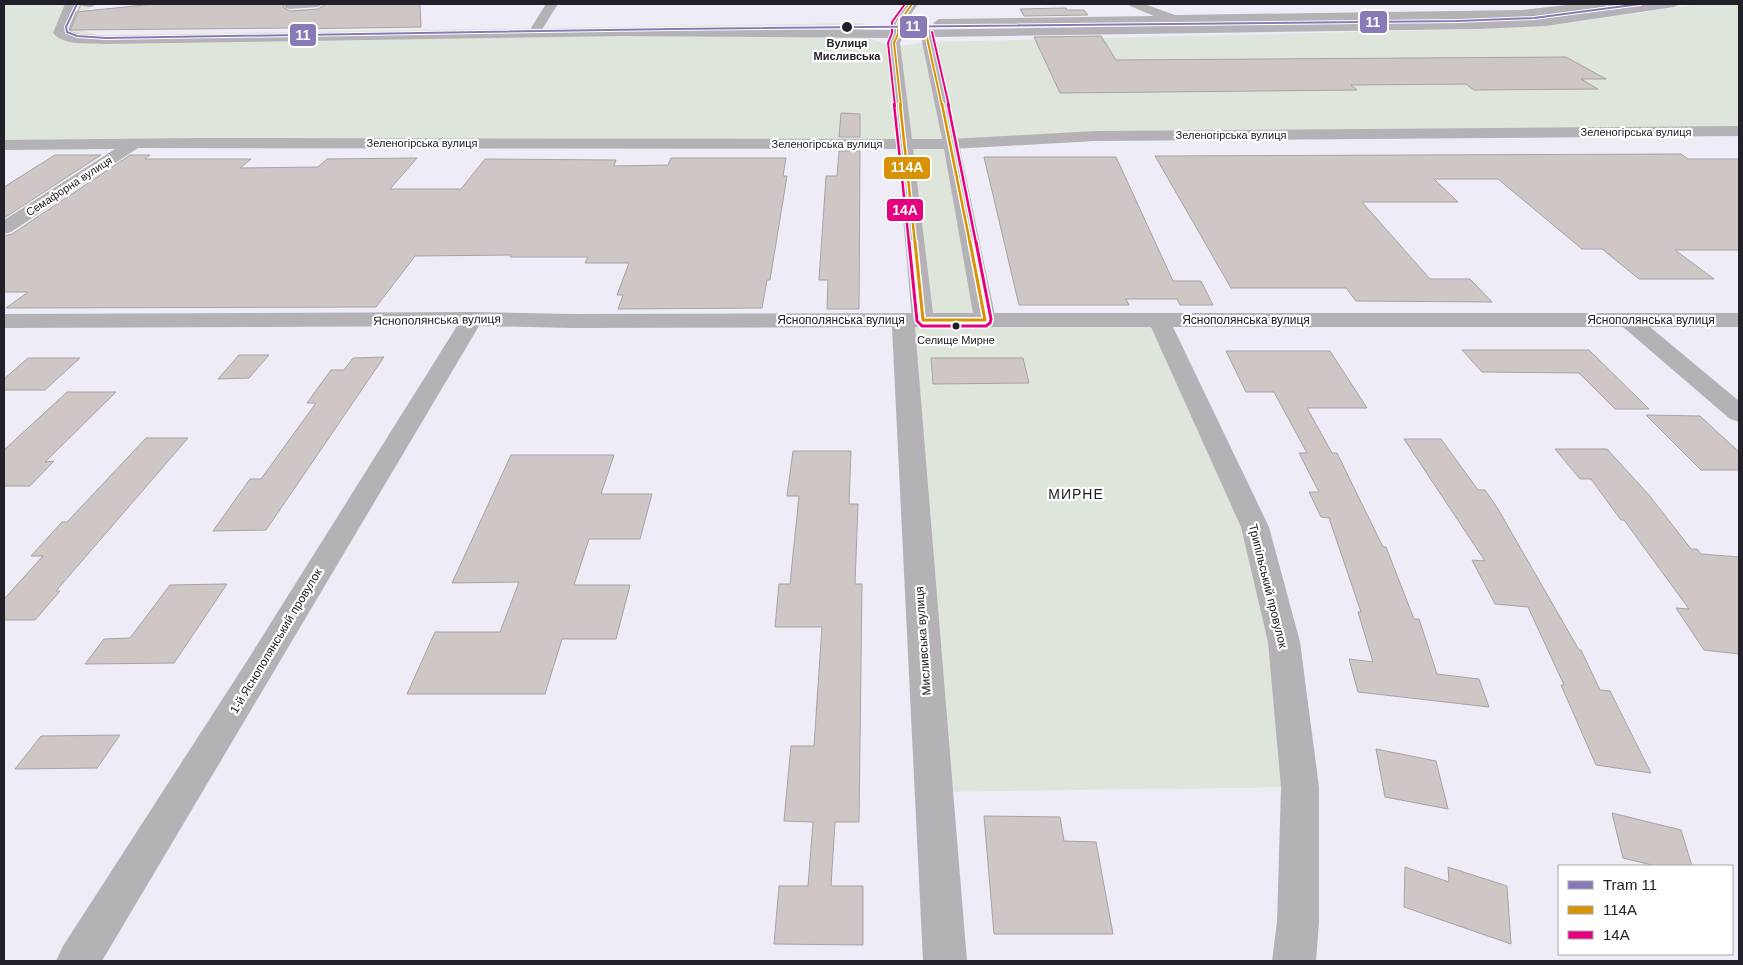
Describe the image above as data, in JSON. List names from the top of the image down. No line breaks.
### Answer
{"streets":{"main road":["Зеленогірська вулиця","Яснополянська вулиця","Мисливська вулиця"],"street":["Семафорна вулиця","Трипільський провулок","1-й Яснополянський провулок"]},"crossings":[["Зеленогірська вулиця","Семафорна вулиця"],["Зеленогірська вулиця","Мисливська вулиця"],["Яснополянська вулиця","Трипільський провулок"],["Яснополянська вулиця","1-й Яснополянський провулок"],["Яснополянська вулиця","Мисливська вулиця"]],"districts":["МИРНЕ"],"places":["Вулиця Мисливська","Селище Мирне"],"lines":["tram line 11","transit line 114А","transit line 14А"],"legend":["Tram 11","114А","14А"]}
